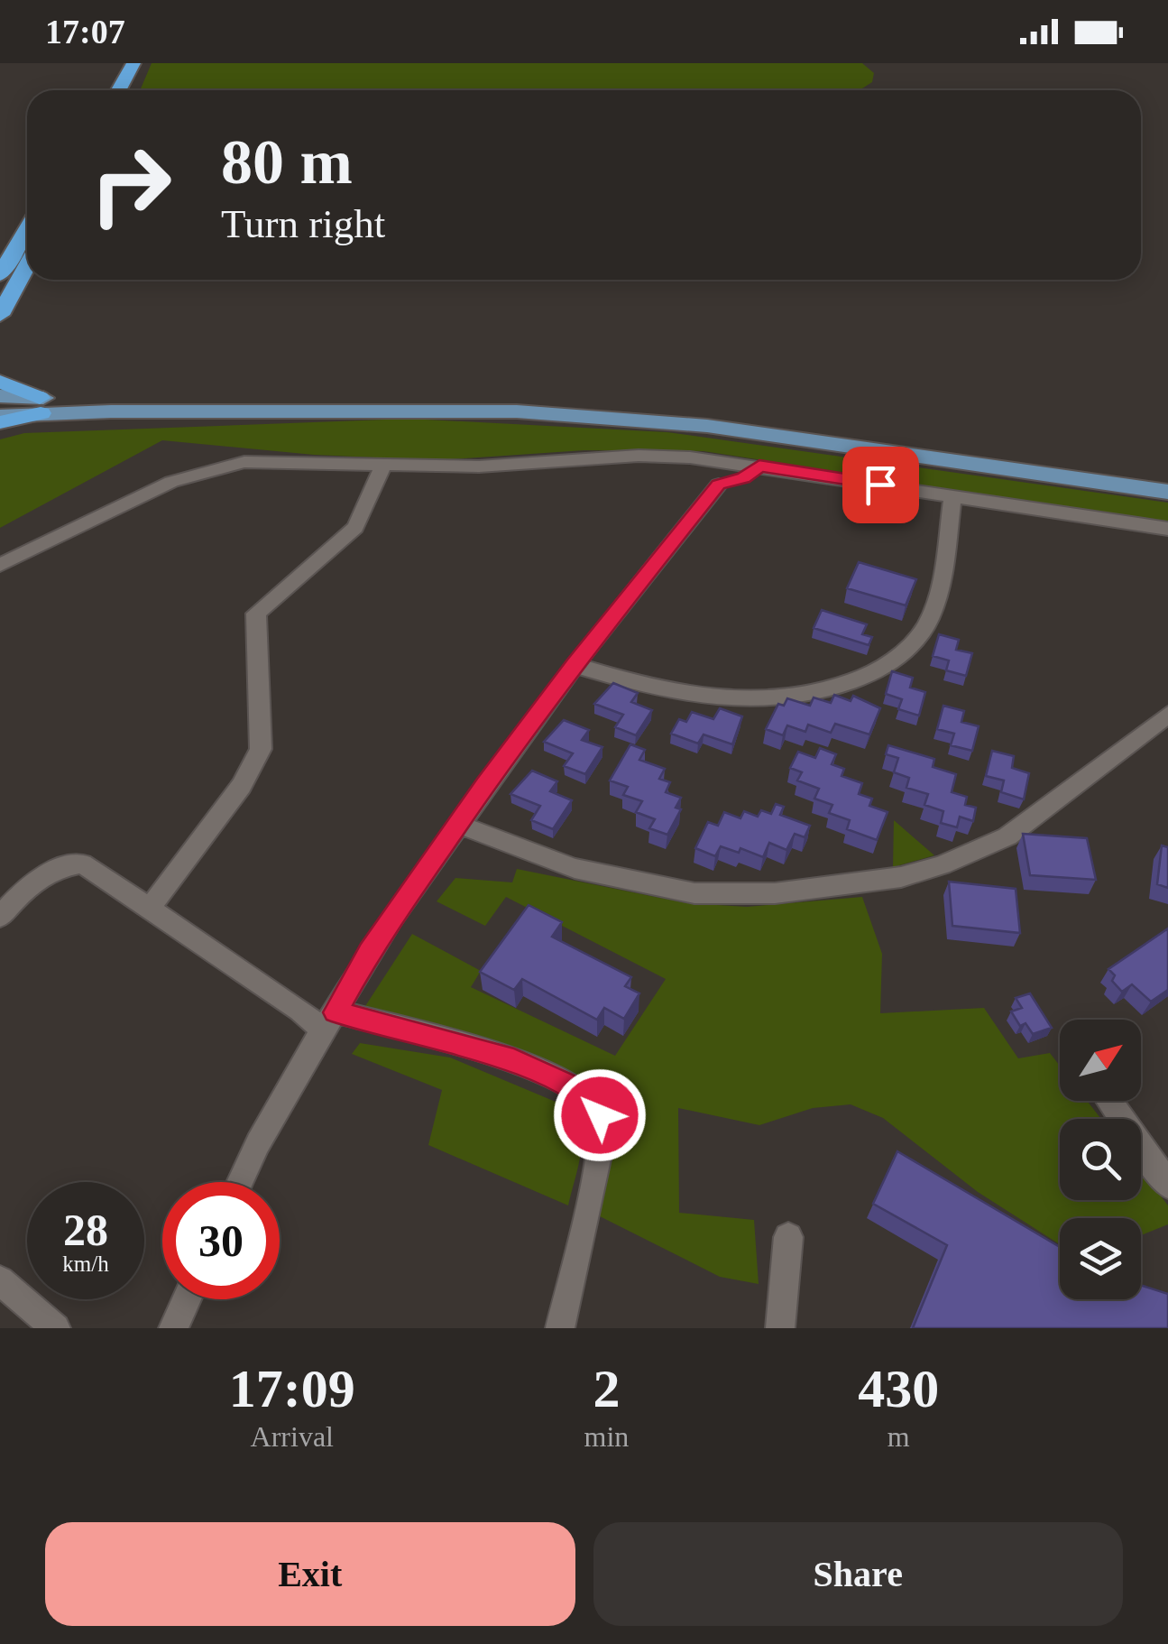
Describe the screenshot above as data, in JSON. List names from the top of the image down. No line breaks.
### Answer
{"north":"top right","page":{"status":"17:07","turn":["80 m","Turn right"],"speed":"28 km/h","limit":"30","eta":["17:09","Arrival","2","min","430","m"],"buttons":["Exit","Share"]}}
